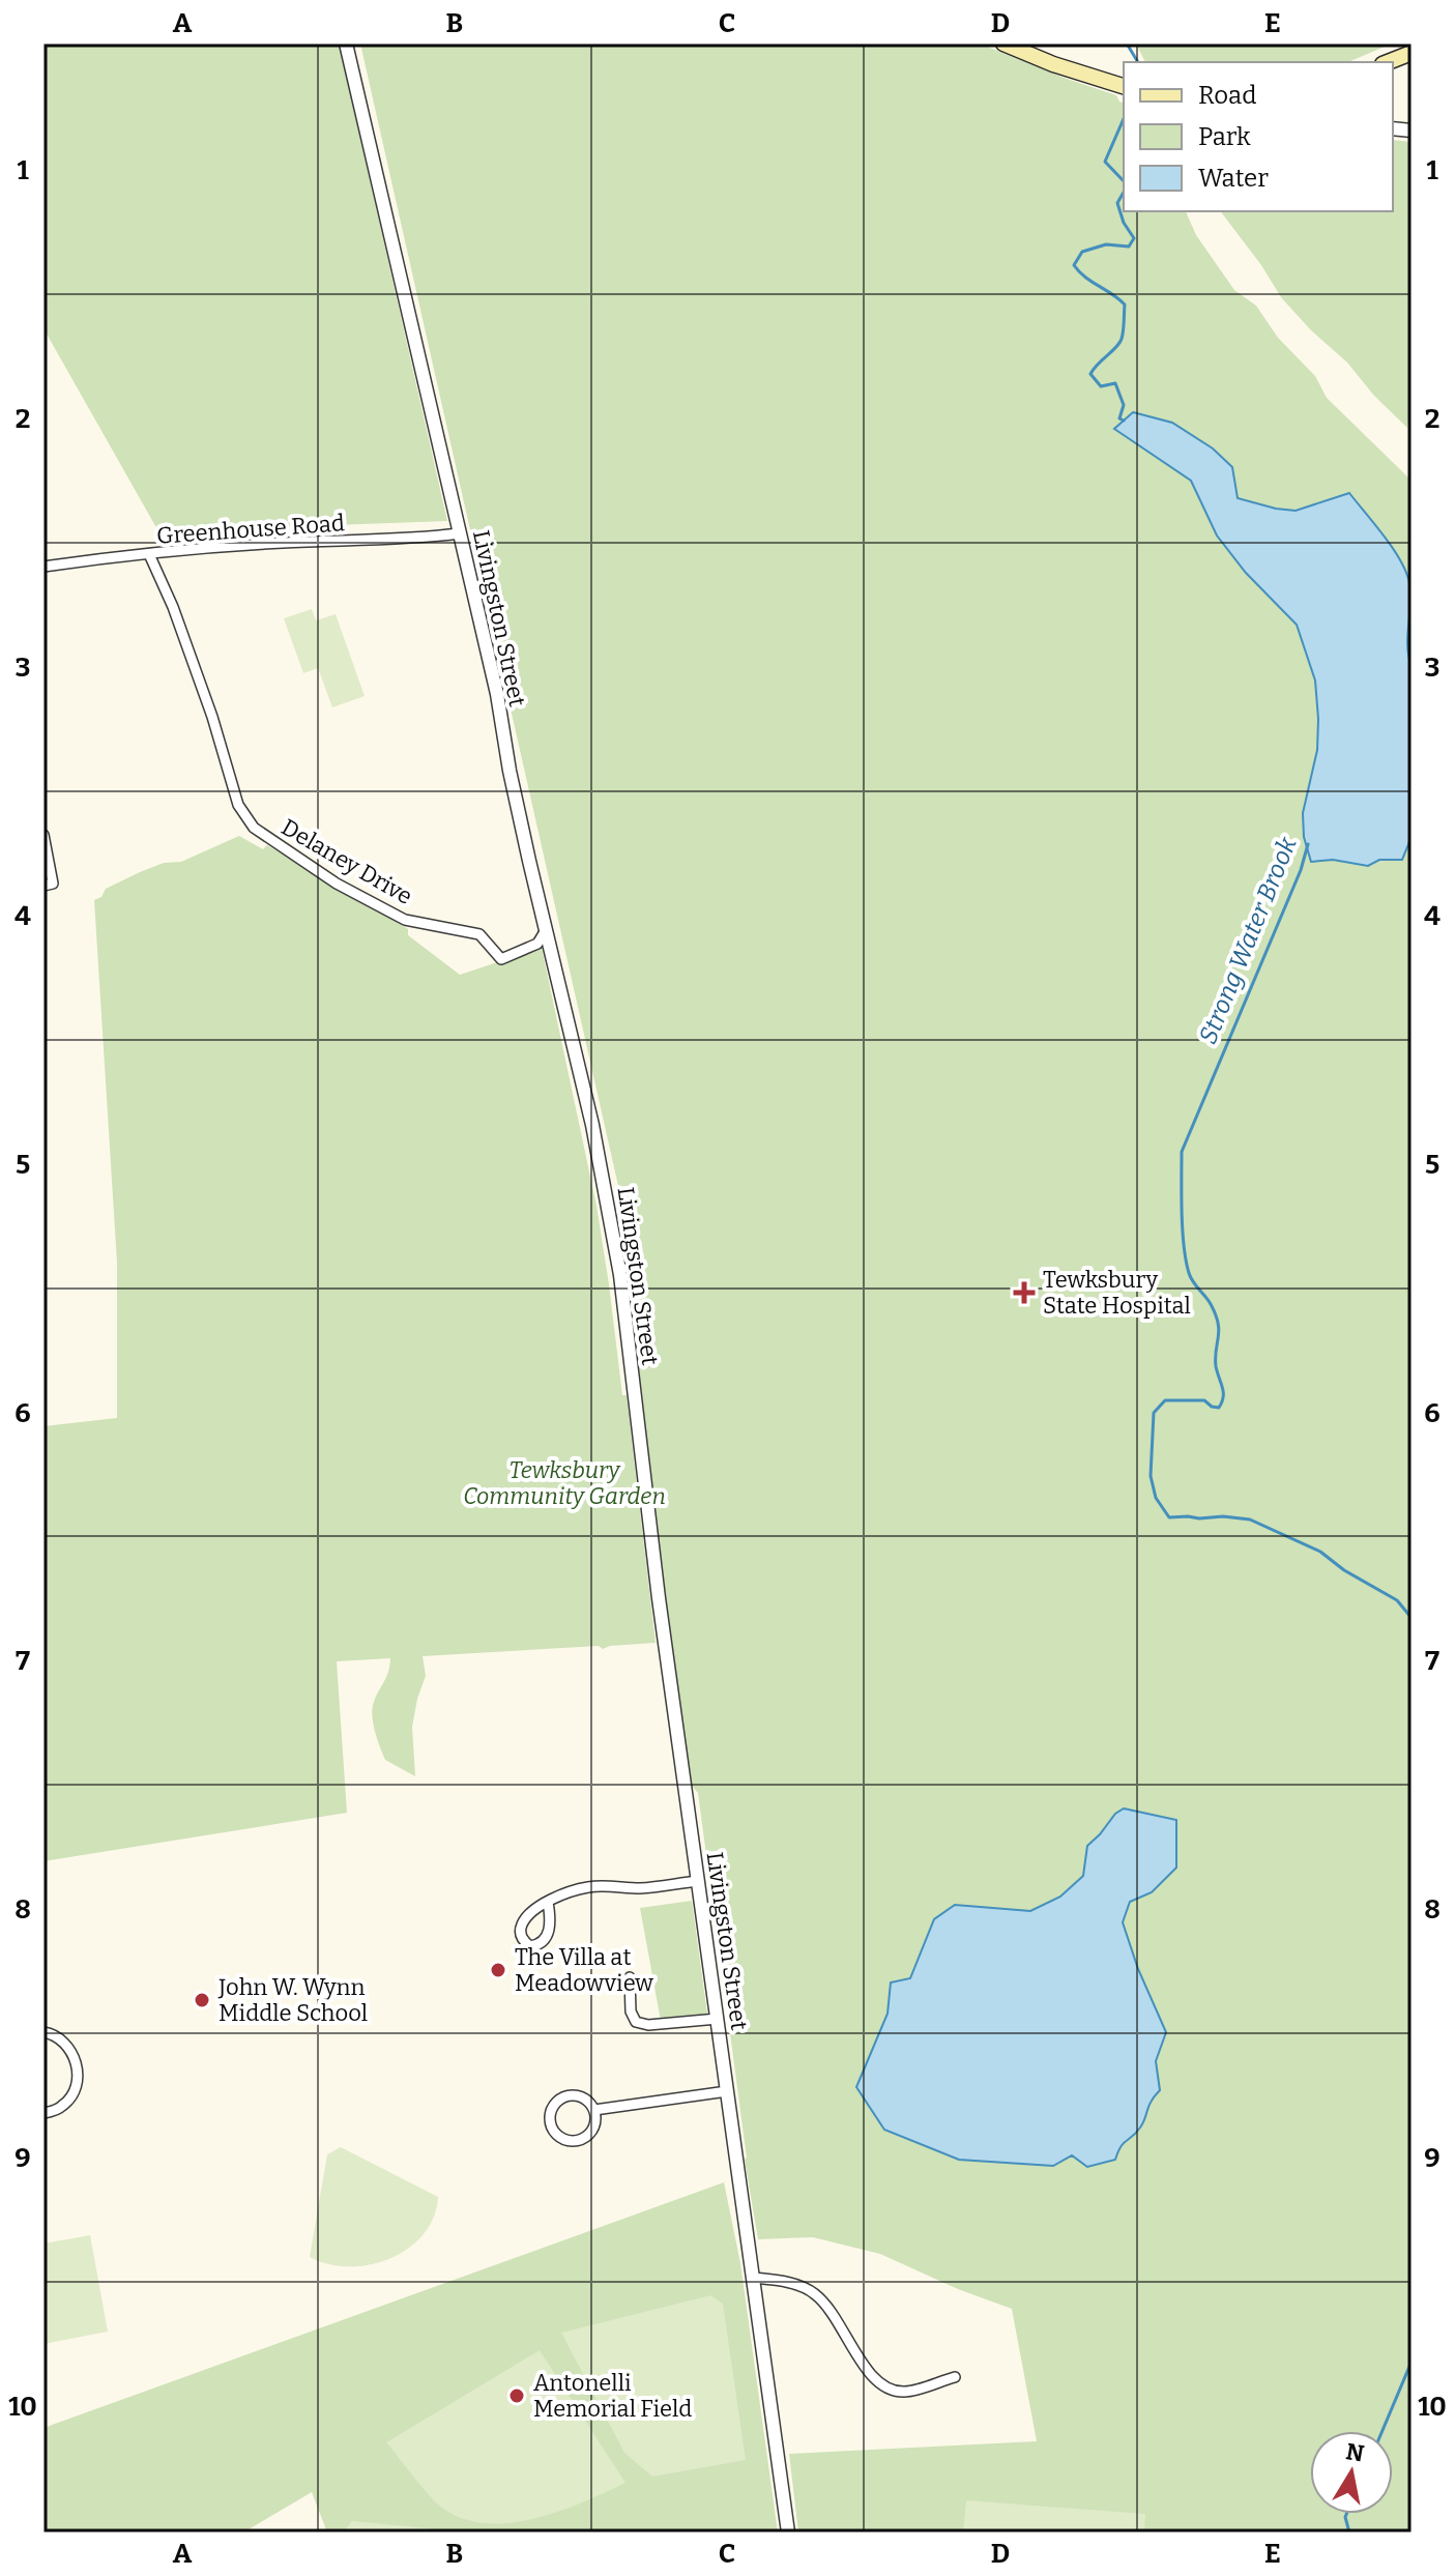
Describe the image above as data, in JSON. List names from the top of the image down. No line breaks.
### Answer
{"streets":{"street":["Greenhouse Road","Livingston Street","Delaney Drive"]},"crossings":[["Greenhouse Road","Livingston Street"],["Greenhouse Road","Delaney Drive"],["Livingston Street","Delaney Drive"]],"water":["Strong Water Brook"],"parks":["Tewksbury Community Garden"],"places":{"health":["Tewksbury State Hospital"],"other":["The Villa at Meadowview","John W. Wynn Middle School","Antonelli Memorial Field"]},"legend":["Road","Park","Water"],"north":"top","grid":{"columns":["A","B","C","D","E"],"rows":["1","2","3","4","5","6","7","8","9","10"]}}
